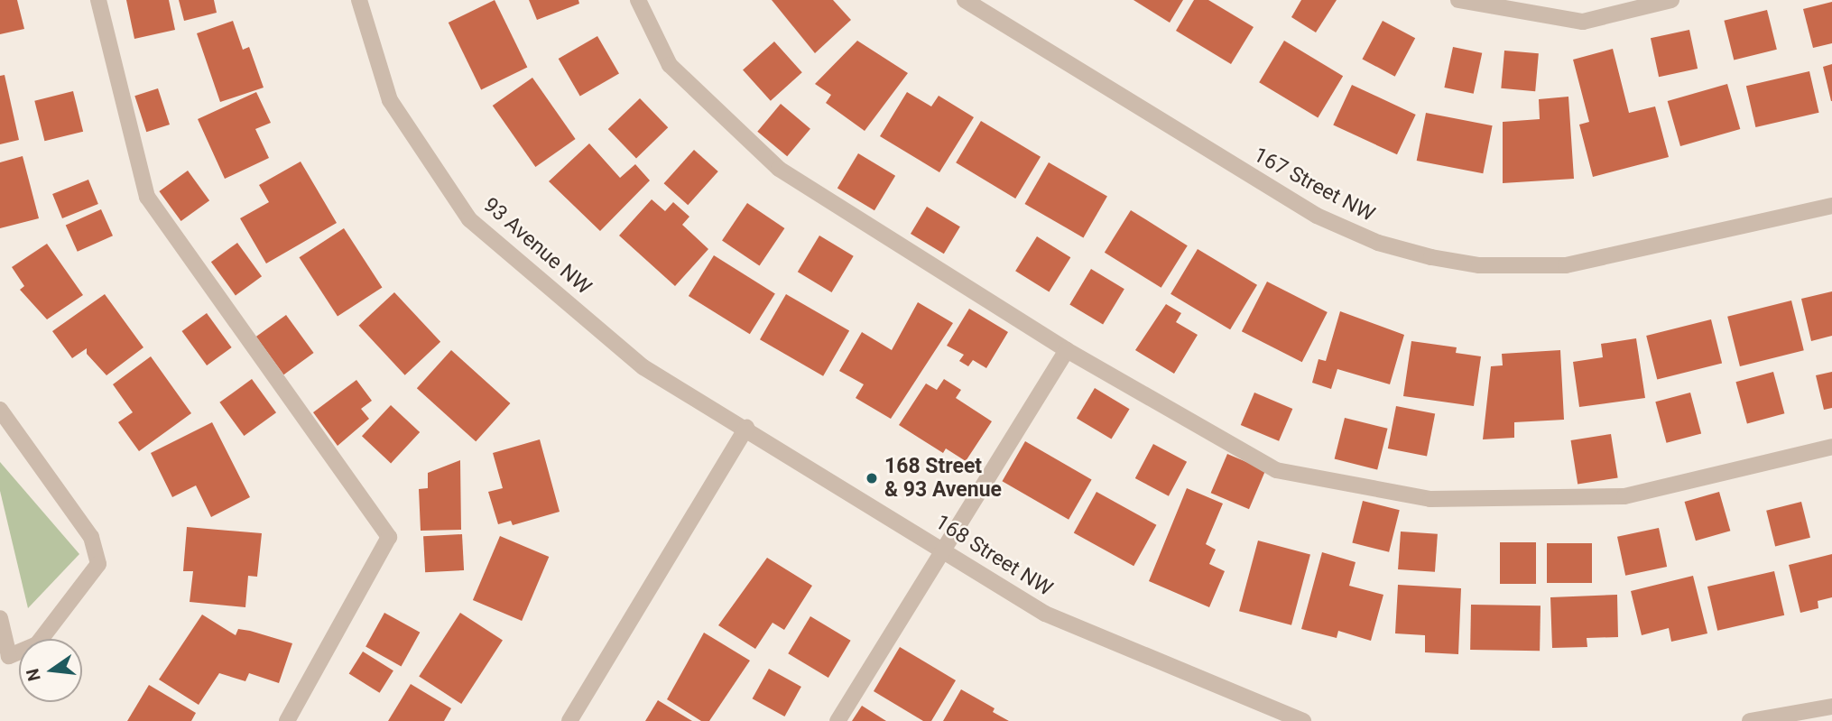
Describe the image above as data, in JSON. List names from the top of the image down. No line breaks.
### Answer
{"streets":{"street":["167 Street NW","93 Avenue NW","168 Street NW"]},"crossings":[["93 Avenue NW","168 Street NW"]],"places":["168 Street & 93 Avenue"],"north":"left"}
